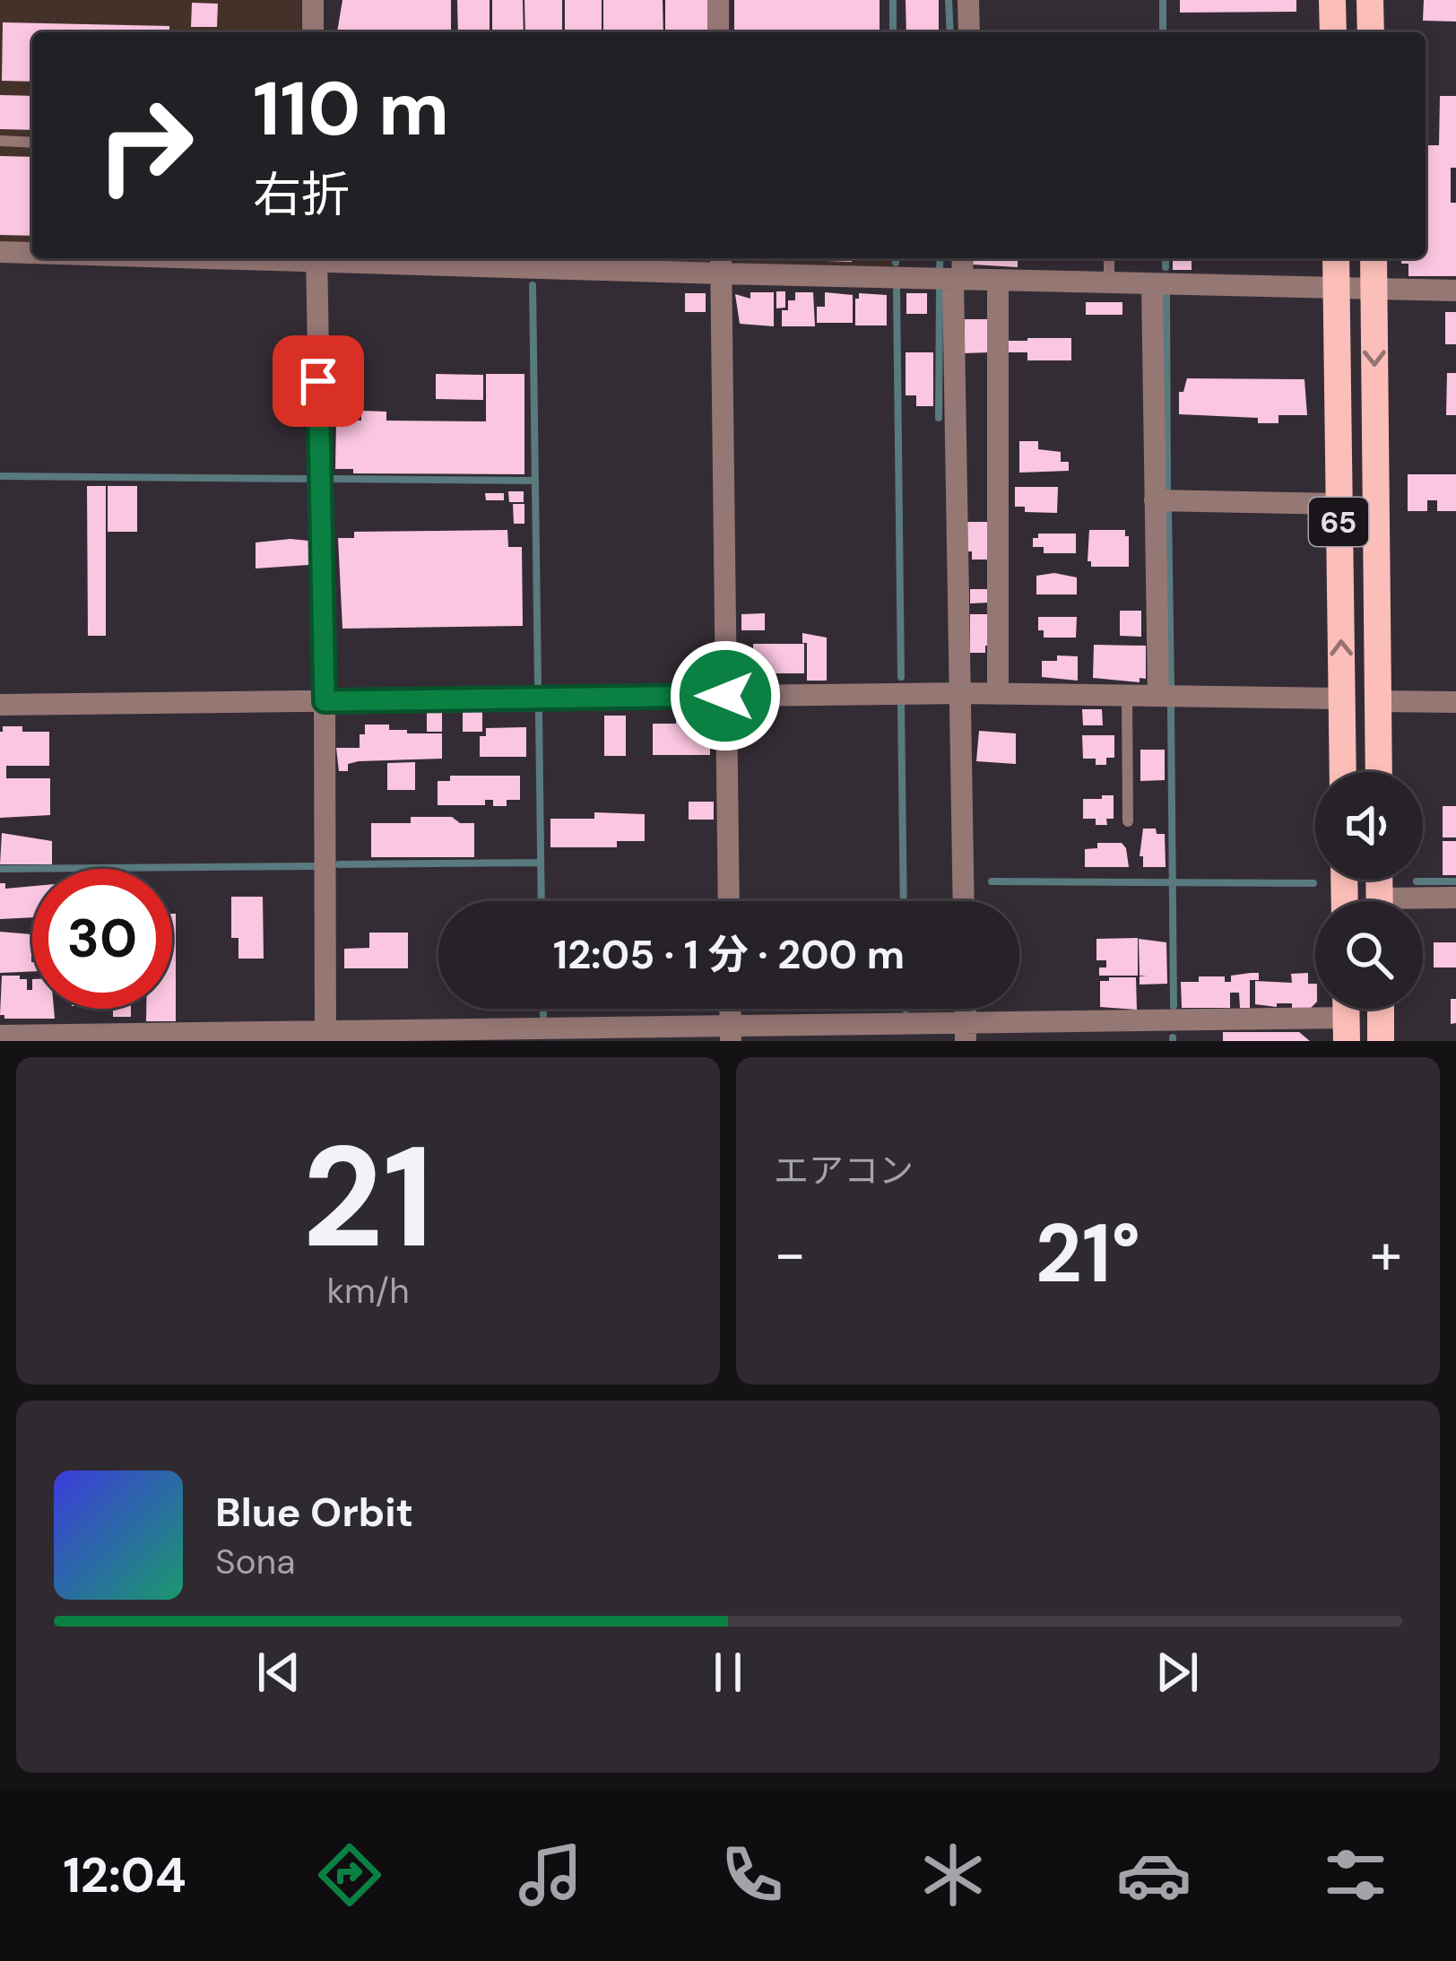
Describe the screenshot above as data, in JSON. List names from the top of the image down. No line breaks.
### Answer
{"streets":{"main road":["65"]},"page":{"turn":["110 m","右折"],"limit":"30","trip":"12:05 · 1 分 · 200 m","tile":[["21","km/h"],"エアコン"],"heat":["−","21°","+"],"song":["Blue Orbit","Sona"],"tabs":"12:04"}}
